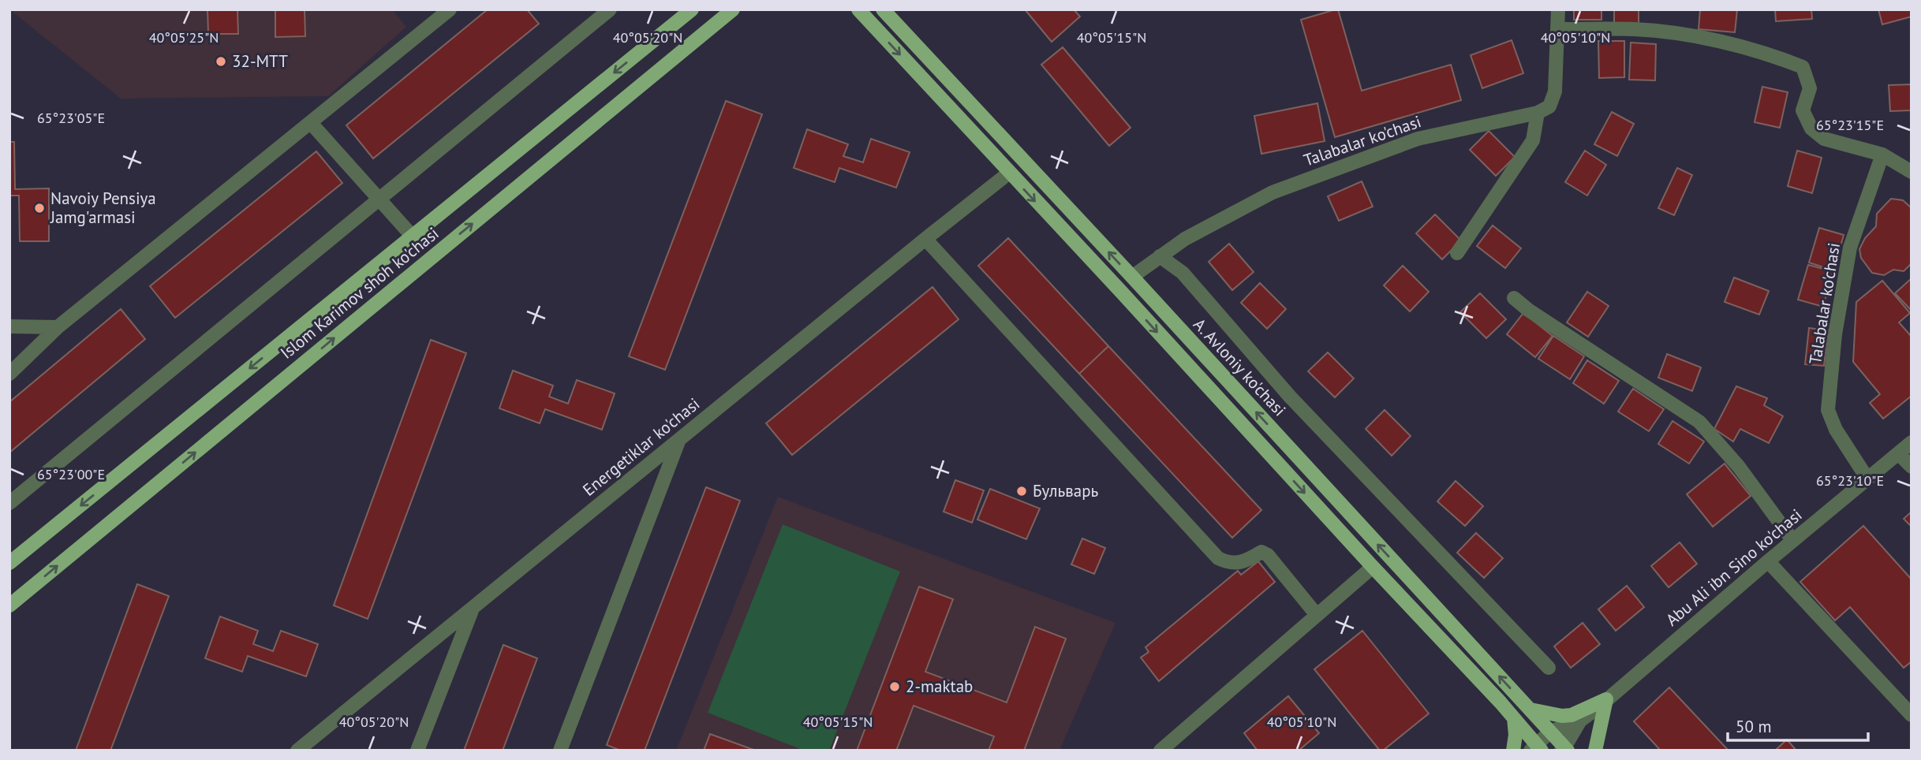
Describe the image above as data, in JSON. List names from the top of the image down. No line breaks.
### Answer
{"streets":{"main road":["Islom Karimov shoh ko'chasi","A. Avloniy ko'chasi"],"street":["Talabalar ko'chasi","Energetiklar ko'chasi","Abu Ali ibn Sino ko'chasi"]},"crossings":[["Talabalar ko'chasi","A. Avloniy ko'chasi"],["Talabalar ko'chasi","Abu Ali ibn Sino ko'chasi"],["A. Avloniy ko'chasi","Abu Ali ibn Sino ko'chasi"]],"places":["32-MTT","Navoiy Pensiya Jamg'armasi","Бульварь","2-maktab"],"scale_bar":"50 m","coordinates":["40°05'20\"N","40°05'15\"N","40°05'10\"N","40°05'25\"N","65°23'05\"E","65°23'15\"E","65°23'00\"E","65°23'10\"E"]}
